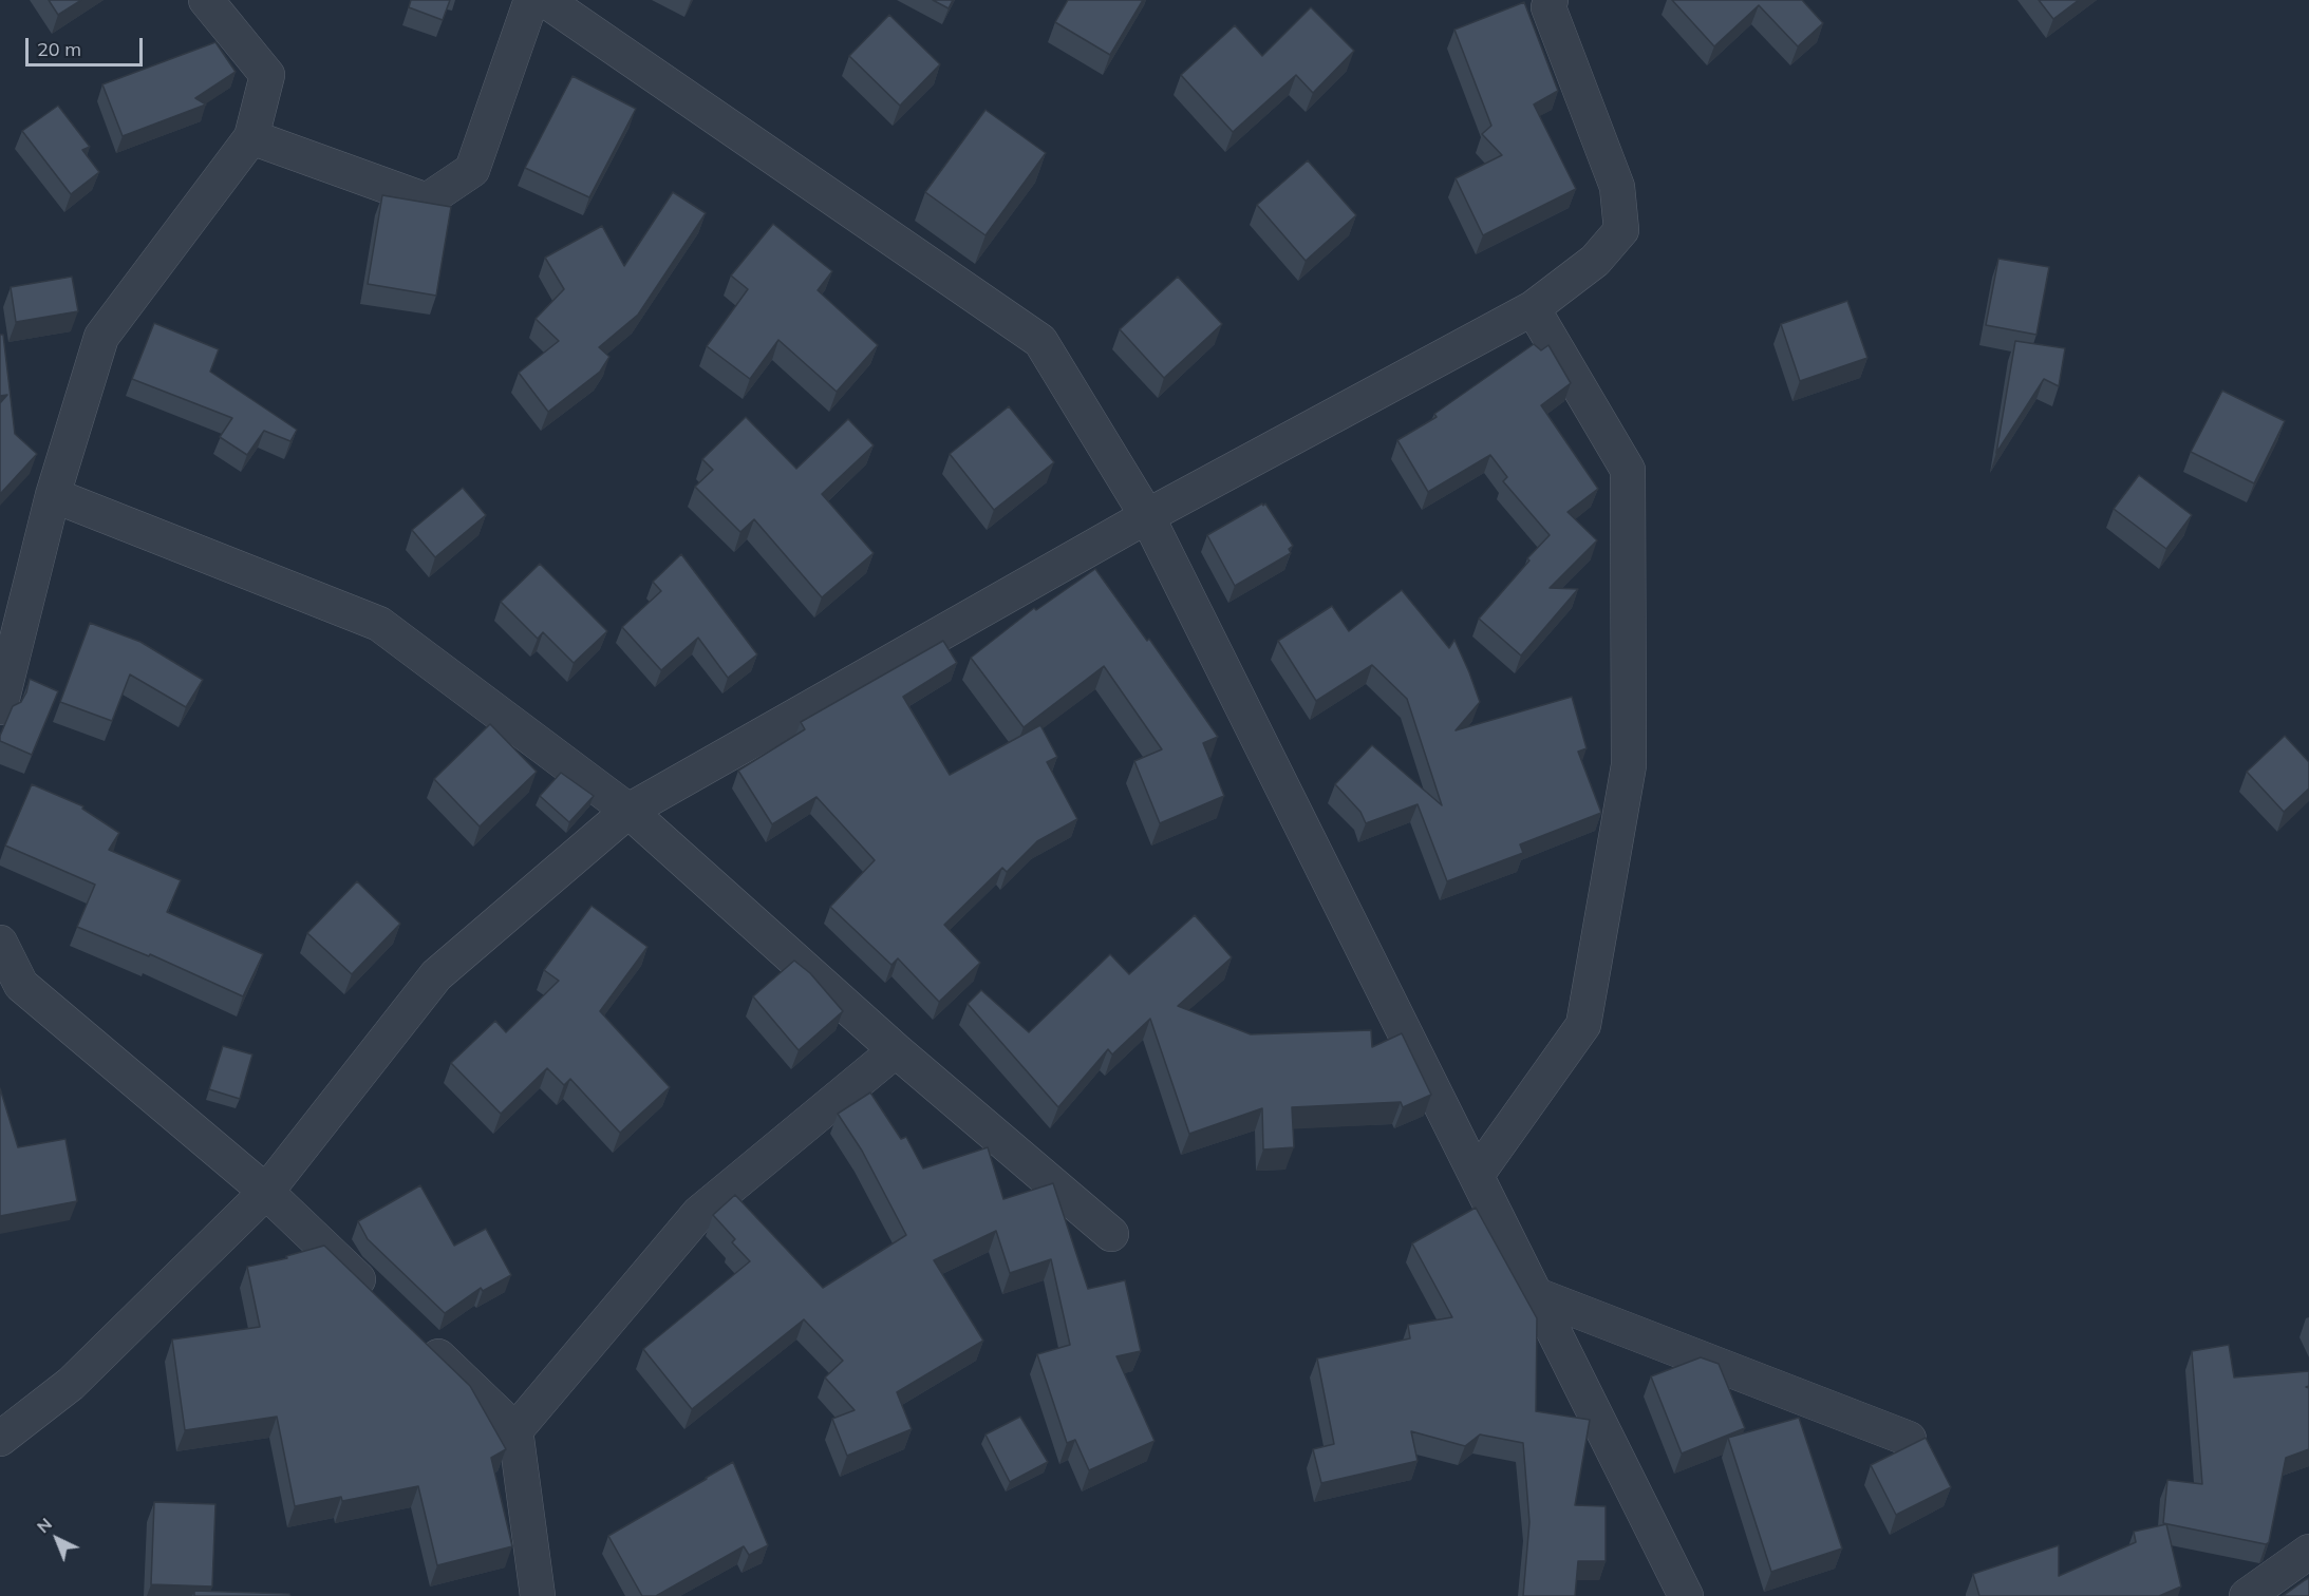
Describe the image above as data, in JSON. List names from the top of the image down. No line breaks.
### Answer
{"scale_bar":"20 m","north":"top left"}
